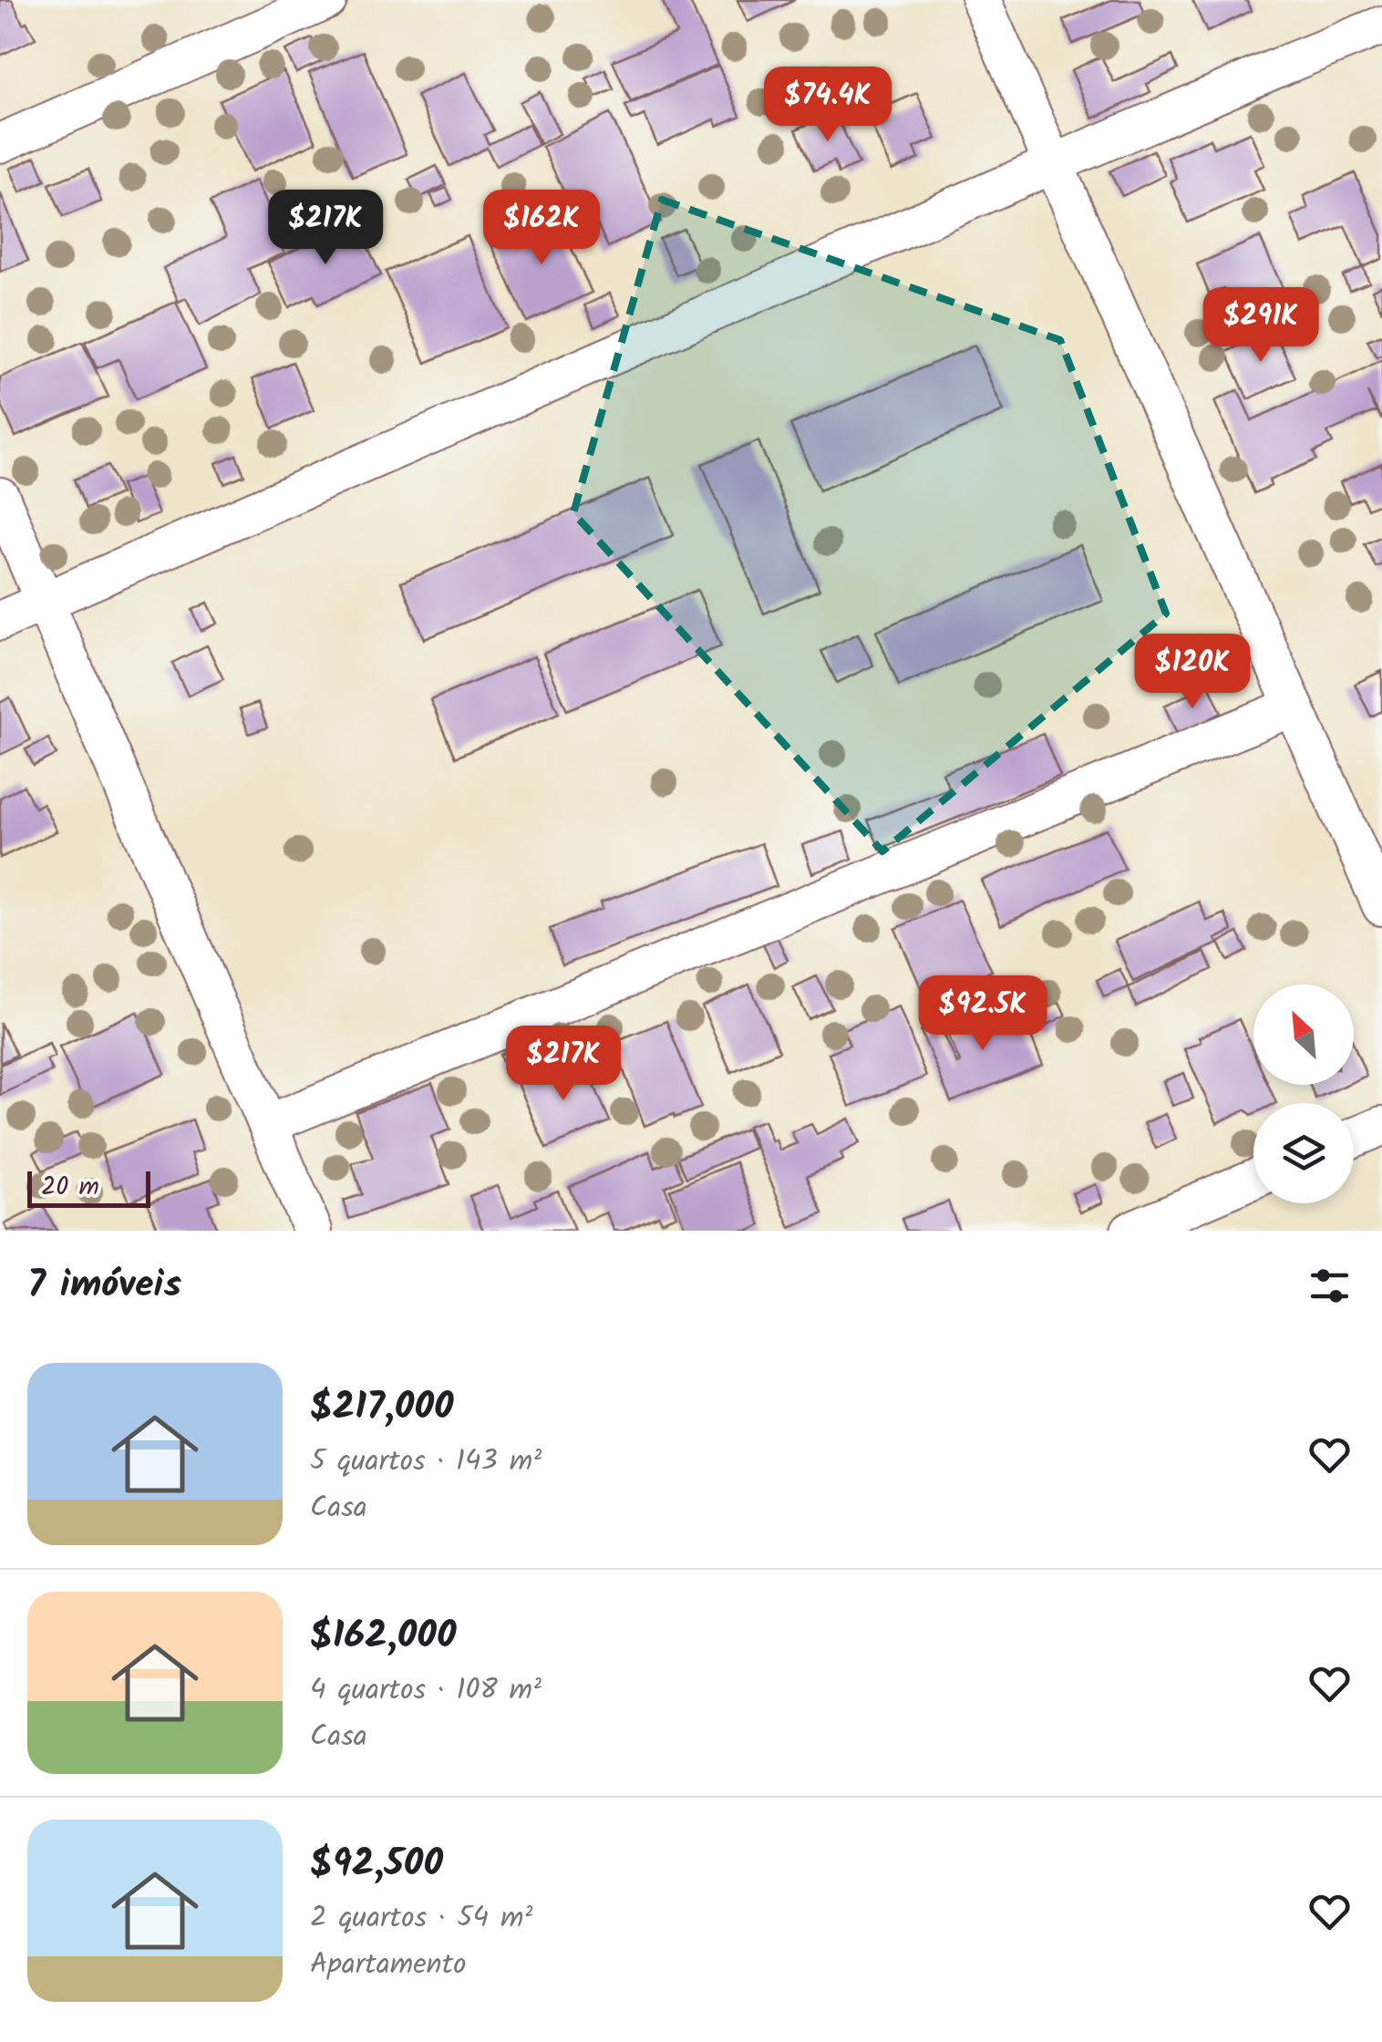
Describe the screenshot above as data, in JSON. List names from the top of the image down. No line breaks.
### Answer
{"scale_bar":"20 m","north":"top left","page":{"price":["$74.4K","$217K","$162K","$291K","$120K","$92.5K","$217K"],"scale":"20 m","heading":"7 imóveis","list":[{"name":"$217,000","note":"5 quartos · 143 m² · Casa"},{"name":"$162,000","note":"4 quartos · 108 m² · Casa"},{"name":"$92,500","note":"2 quartos · 54 m² · Apartamento"}]}}
